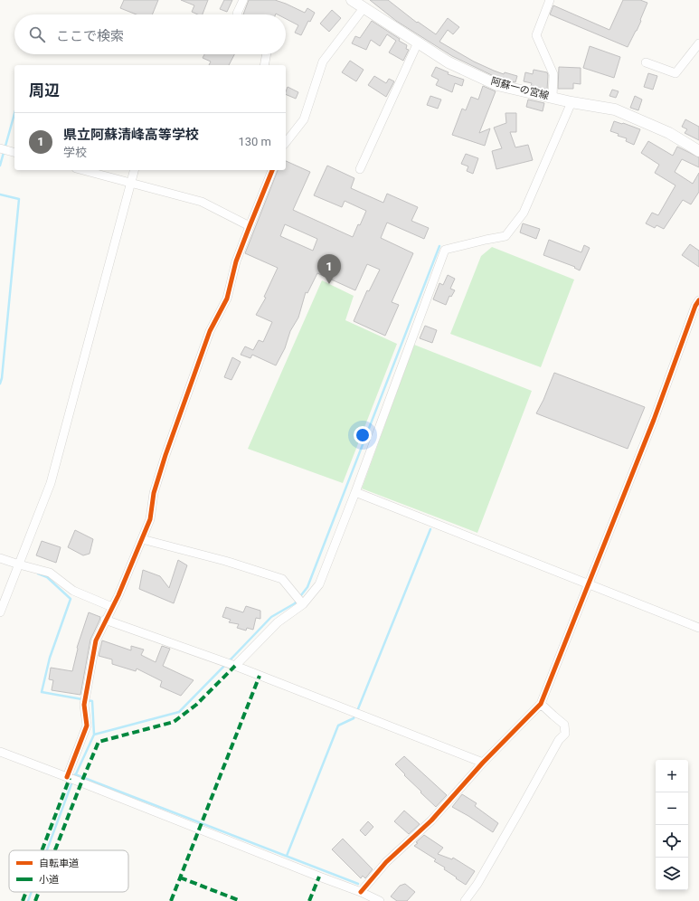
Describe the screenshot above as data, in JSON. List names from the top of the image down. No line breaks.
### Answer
{"streets":{"main road":["阿蘇一の宮線"]},"legend":["自転車道","小道"],"page":{"search":"ここで検索","heading":"周辺","list":[{"mark":"1","name":"県立阿蘇清峰高等学校","note":"学校","value":"130 m"}],"pins":"1","map_buttons":["+","−"]}}
